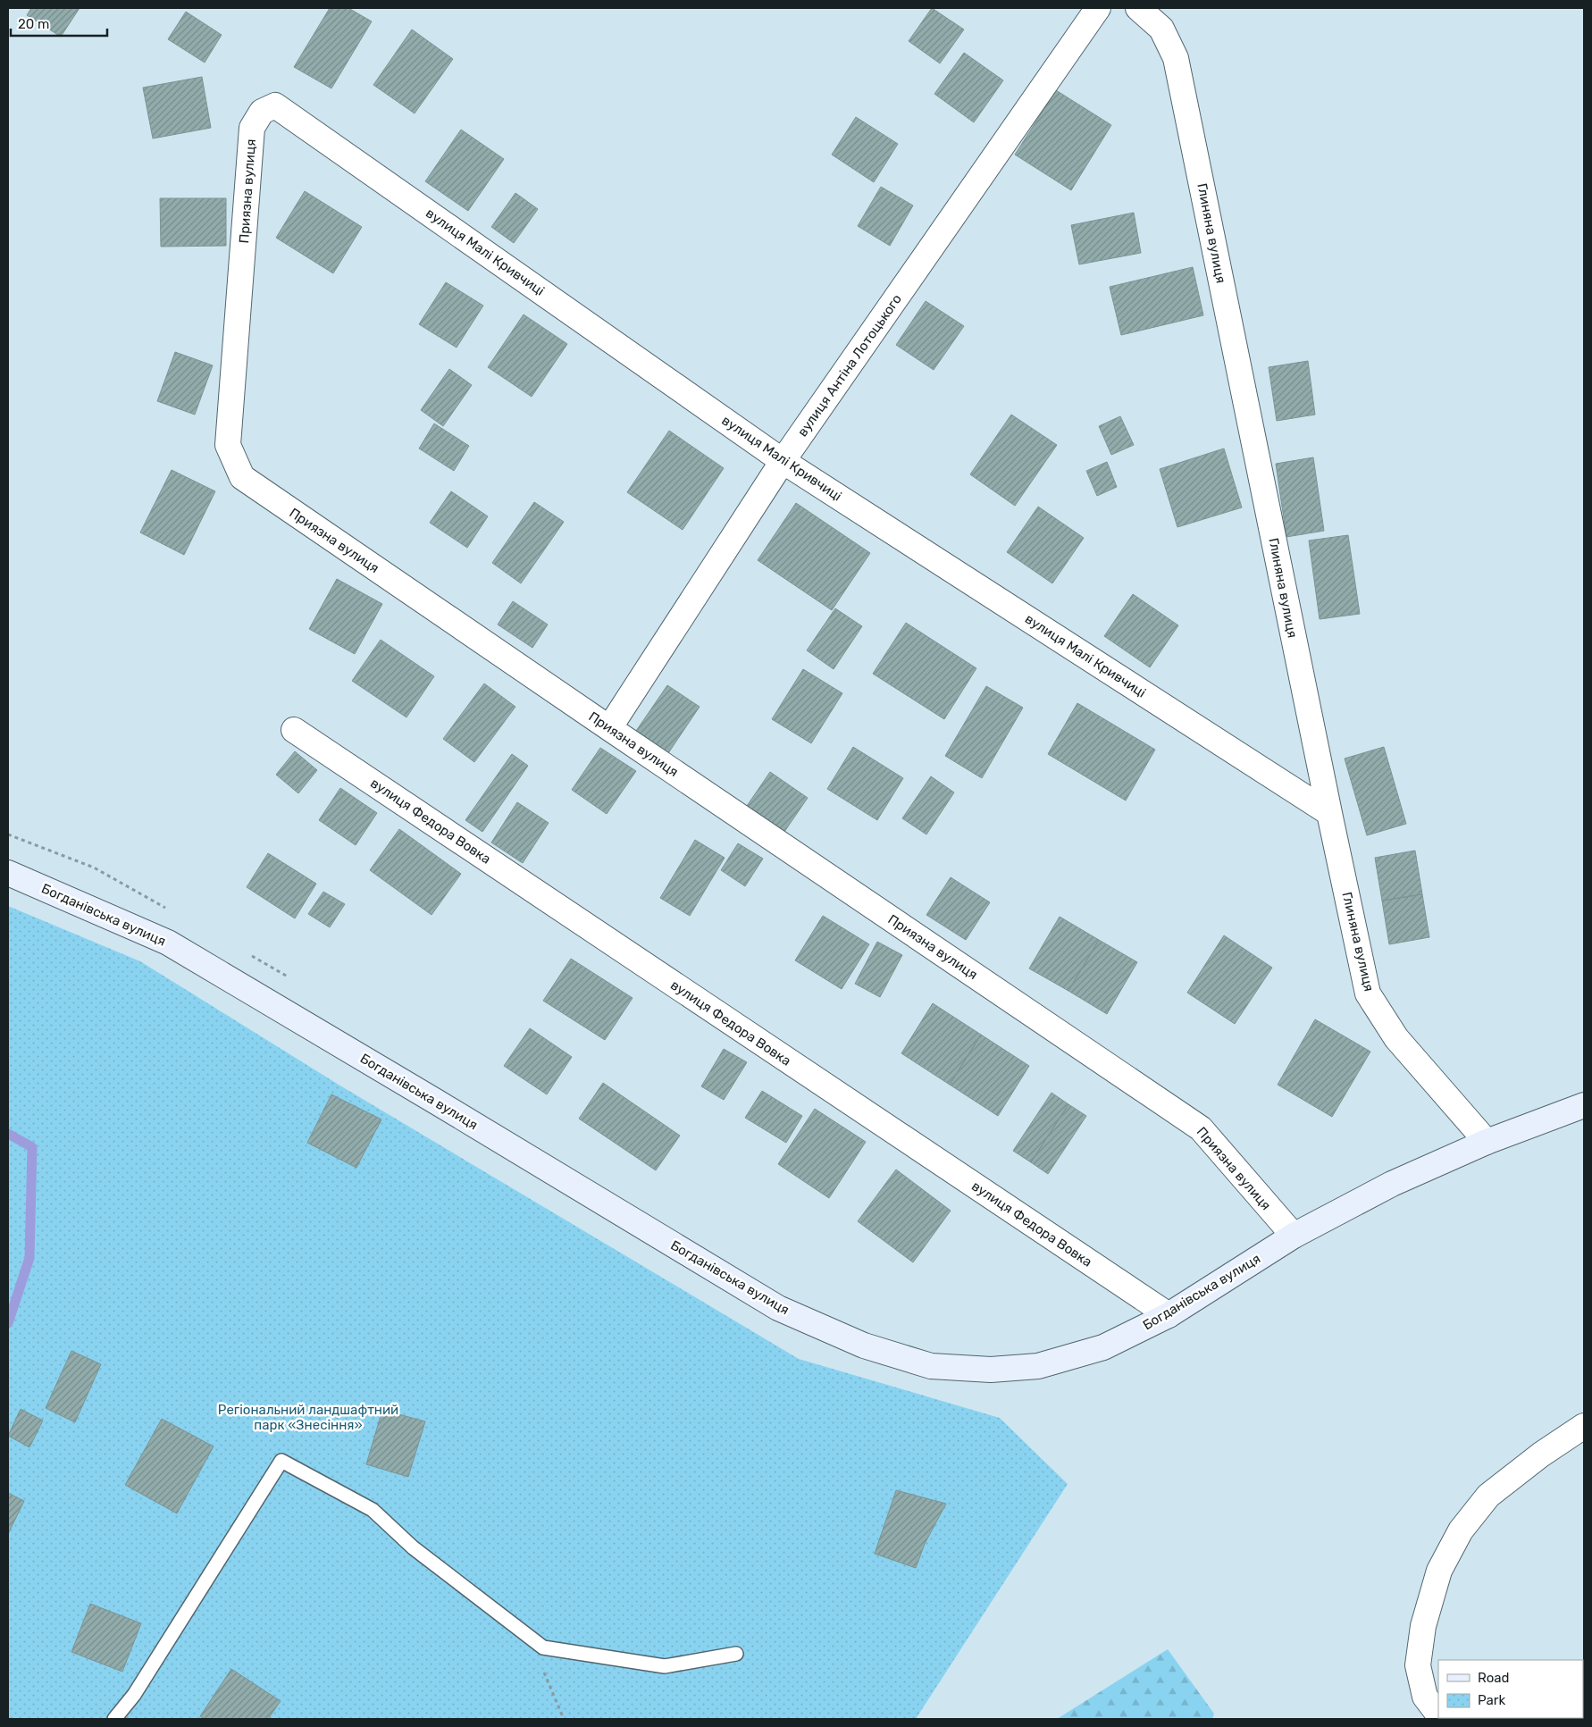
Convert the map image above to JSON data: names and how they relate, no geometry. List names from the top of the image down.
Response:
{
  "streets": {
    "main road": ["Богданівська вулиця"],
    "street": [
      "Приязна вулиця",
      "Глиняна вулиця",
      "вулиця Малі Кривчиці",
      "вулиця Антіна Лотоцького",
      "вулиця Федора Вовка"
    ]
  },
  "crossings": [
    ["Приязна вулиця", "вулиця Малі Кривчиці"],
    ["Приязна вулиця", "вулиця Антіна Лотоцького"],
    ["Приязна вулиця", "Богданівська вулиця"],
    ["Глиняна вулиця", "вулиця Малі Кривчиці"],
    ["Глиняна вулиця", "Богданівська вулиця"],
    ["вулиця Малі Кривчиці", "вулиця Антіна Лотоцького"],
    ["вулиця Федора Вовка", "Богданівська вулиця"]
  ],
  "parks": ["Регіональний ландшафтний парк «Знесіння»"],
  "legend": ["Road", "Park"],
  "scale_bar": "20 m"
}
